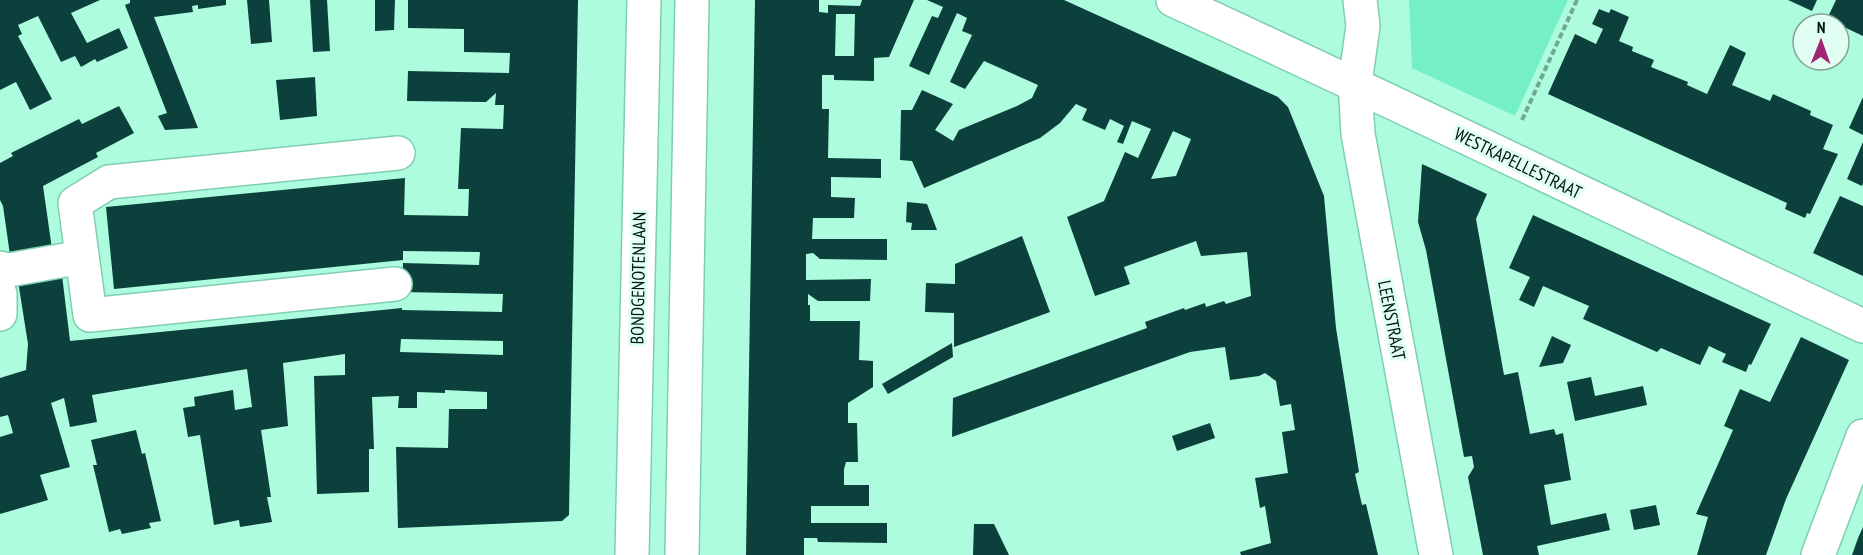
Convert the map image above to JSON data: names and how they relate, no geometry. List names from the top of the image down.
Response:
{
  "streets": {
    "street": ["WESTKAPELLESTRAAT", "BONDGENOTENLAAN", "LEENSTRAAT"]
  },
  "crossings": [
    ["WESTKAPELLESTRAAT", "LEENSTRAAT"]
  ],
  "north": "top"
}
